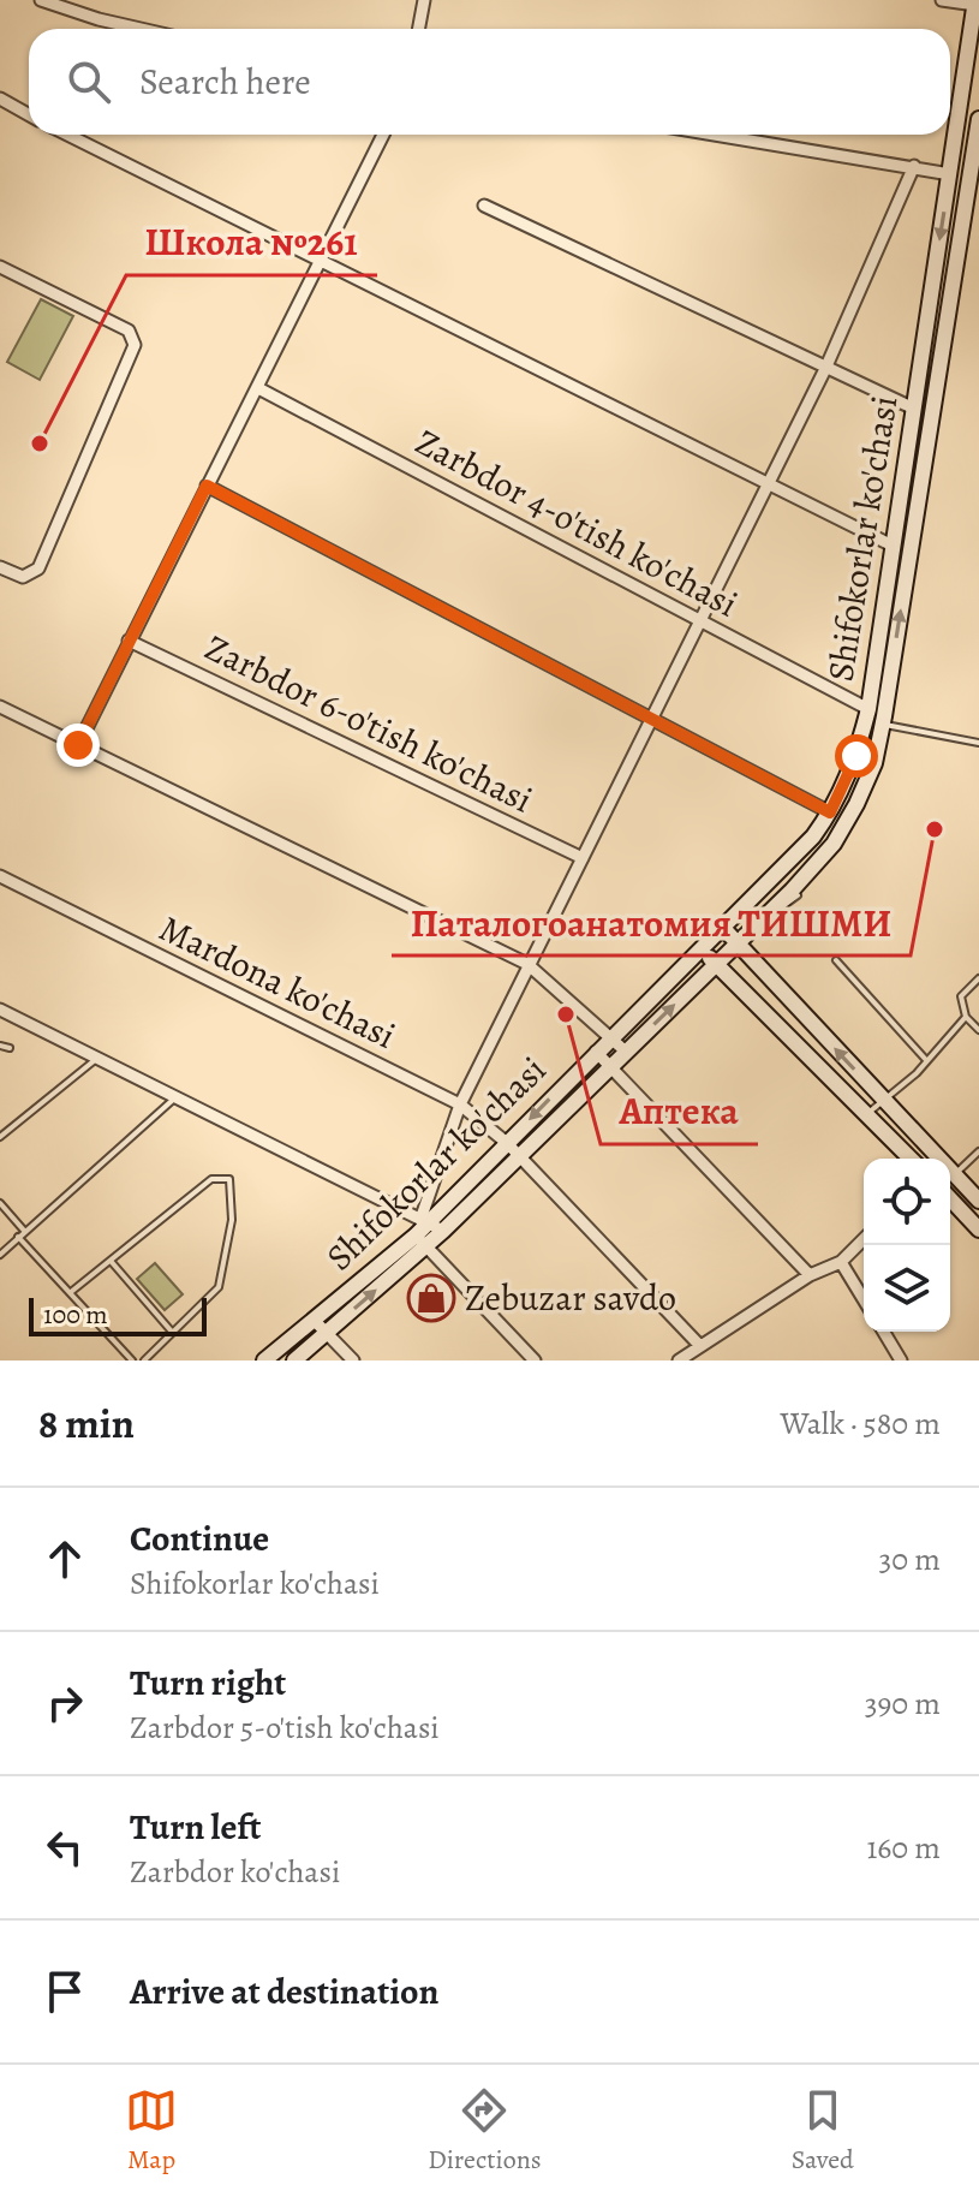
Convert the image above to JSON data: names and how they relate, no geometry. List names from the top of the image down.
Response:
{
  "streets": {
    "main road": ["Shifokorlar ko'chasi"],
    "street": ["Zarbdor 4-o'tish ko'chasi", "Zarbdor 6-o'tish ko'chasi", "Mardona ko'chasi"]
  },
  "crossings": [
    ["Zarbdor 4-o'tish ko'chasi", "Shifokorlar ko'chasi"],
    ["Shifokorlar ko'chasi", "Mardona ko'chasi"]
  ],
  "places": {
    "other": ["Школа №261", "Паталогоанатомия ТИШМИ", "Аптека"],
    "shop": ["Zebuzar savdo"]
  },
  "scale_bar": "100 m",
  "page": {
    "search": "Search here",
    "scale": "100 m",
    "heading": ["8 min", "Walk · 580 m"],
    "list": [
      ["Continue", "Shifokorlar ko'chasi", "30 m"],
      ["Turn right", "Zarbdor 5-o'tish ko'chasi", "390 m"],
      ["Turn left", "Zarbdor ko'chasi", "160 m"],
      "Arrive at destination"
    ],
    "nav": ["Map", "Directions", "Saved"]
  }
}
